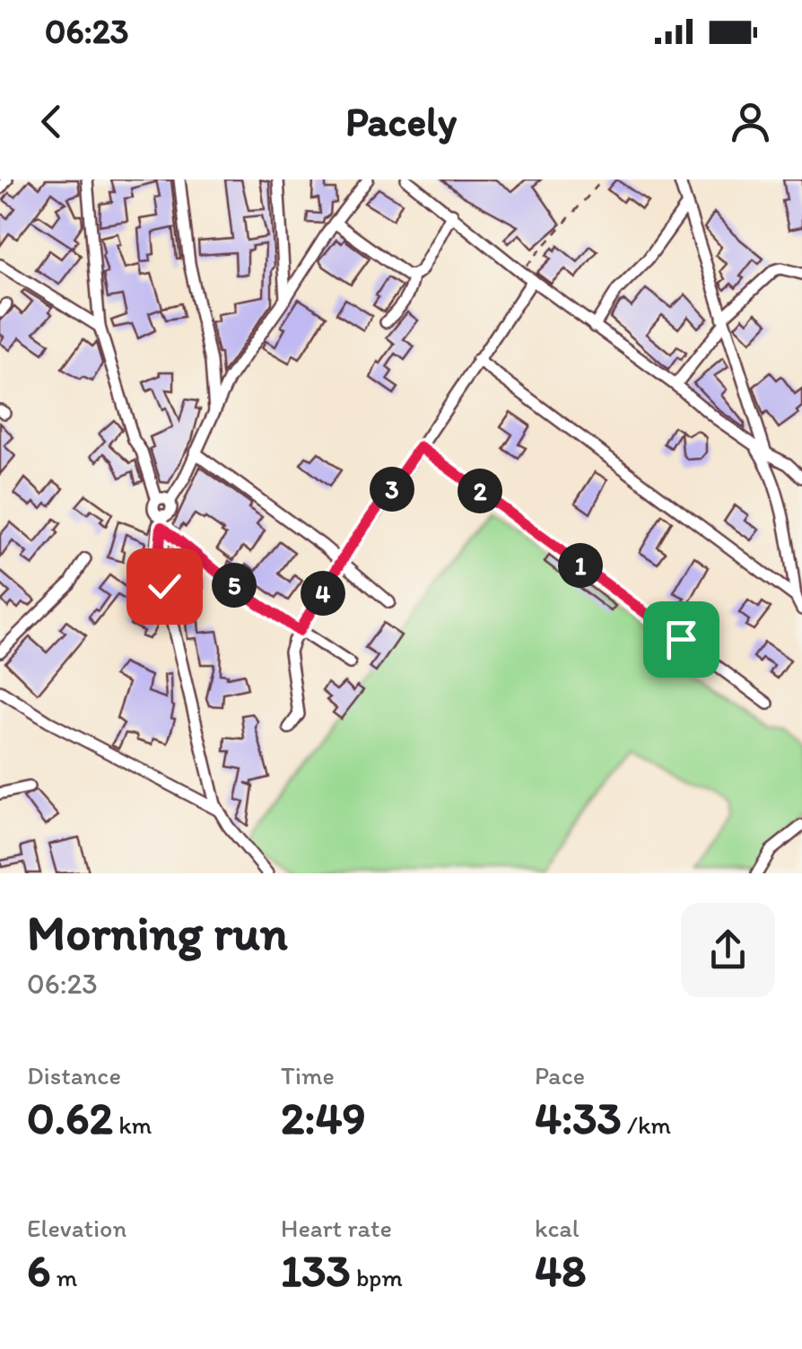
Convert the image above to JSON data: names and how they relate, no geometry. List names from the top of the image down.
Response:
{
  "page": {
    "status": "06:23",
    "header": "Pacely",
    "pins": [
      "3",
      "2",
      "1",
      "5",
      "4"
    ],
    "heading": ["Morning run", "06:23"],
    "stats": [
      ["Distance", "0.62 km"],
      ["Time", "2:49"],
      ["Pace", "4:33 /km"],
      ["Elevation", "6 m"],
      ["Heart rate", "133 bpm"],
      ["kcal", "48"]
    ]
  }
}
